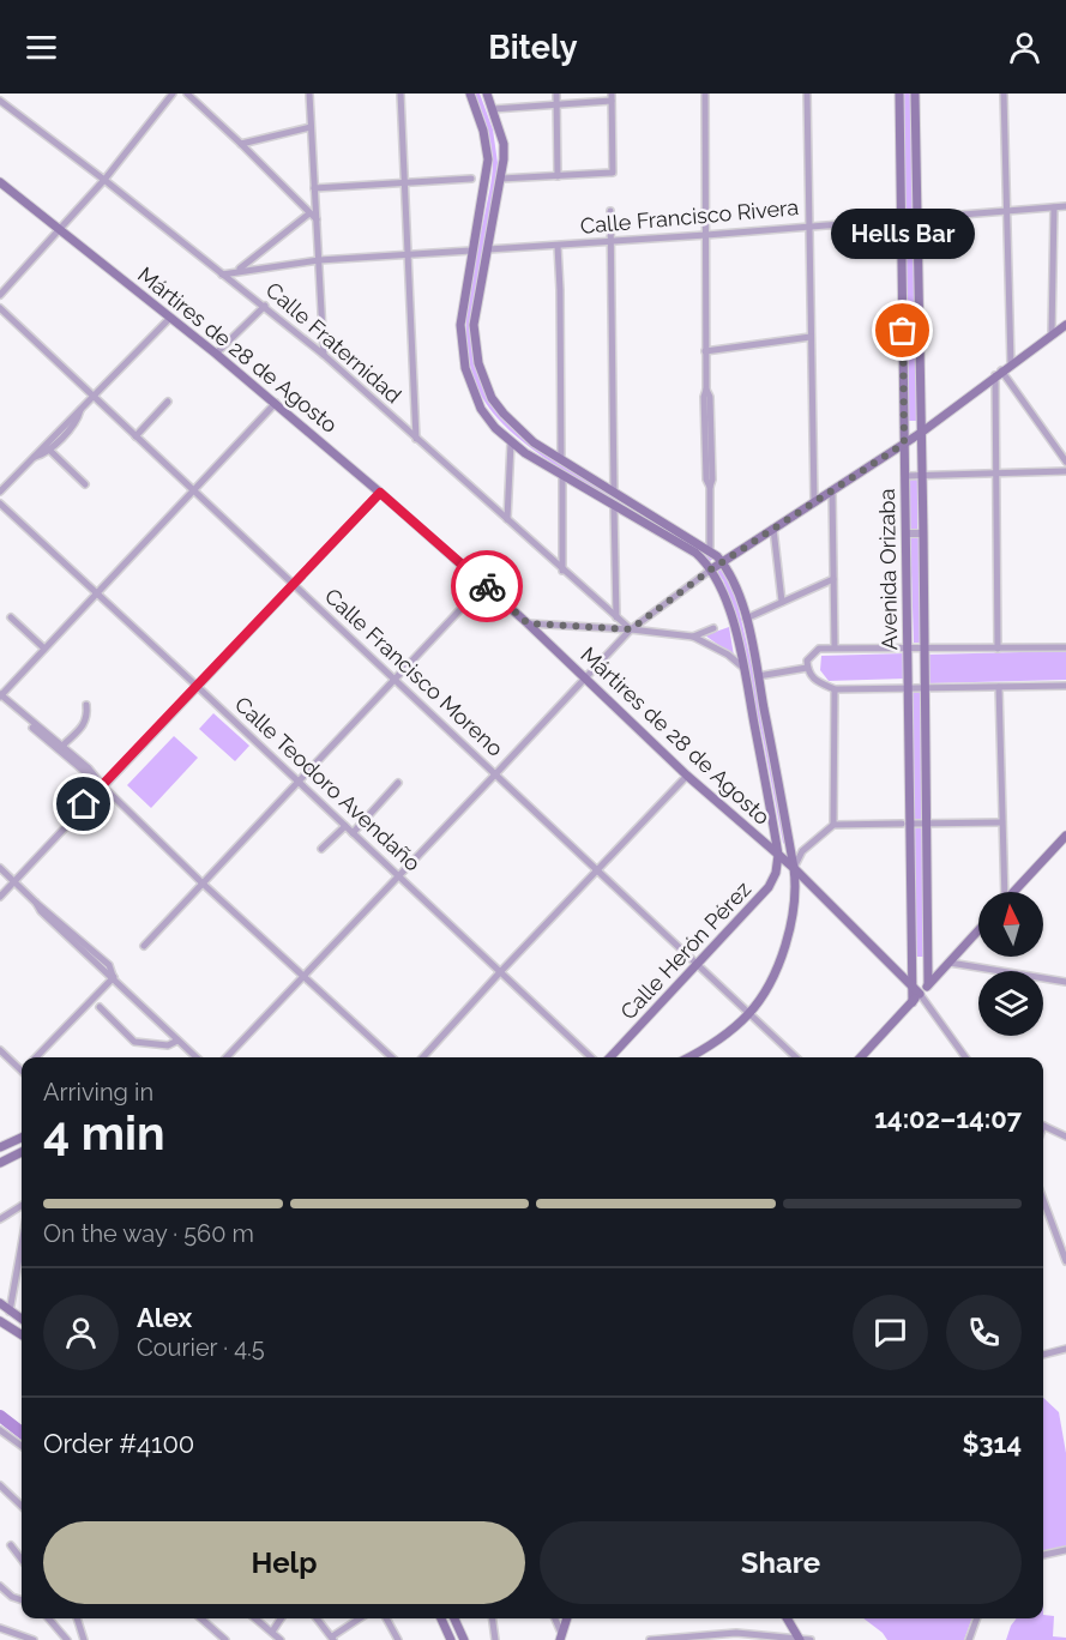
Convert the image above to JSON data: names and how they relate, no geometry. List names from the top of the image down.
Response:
{
  "streets": {
    "main road": ["Mártires de 28 de Agosto", "Avenida Orizaba", "Calle Herón Pérez"],
    "street": [
      "Calle Francisco Rivera",
      "Calle Fraternidad",
      "Calle Francisco Moreno",
      "Calle Teodoro Avendaño"
    ]
  },
  "crossings": [
    ["Calle Francisco Rivera", "Avenida Orizaba"],
    ["Mártires de 28 de Agosto", "Avenida Orizaba"],
    ["Mártires de 28 de Agosto", "Calle Herón Pérez"],
    ["Calle Francisco Moreno", "Calle Herón Pérez"]
  ],
  "places": ["Hells Bar"],
  "north": "top",
  "page": {
    "header": "Bitely",
    "bubble": "Hells Bar",
    "heading": ["4 min", "Arriving in", "14:02–14:07"],
    "panel": [
      "Alex",
      "Courier · 4.5",
      "Order #4100",
      "$314"
    ],
    "bar": "On the way · 560 m",
    "buttons": ["Help", "Share"]
  }
}
